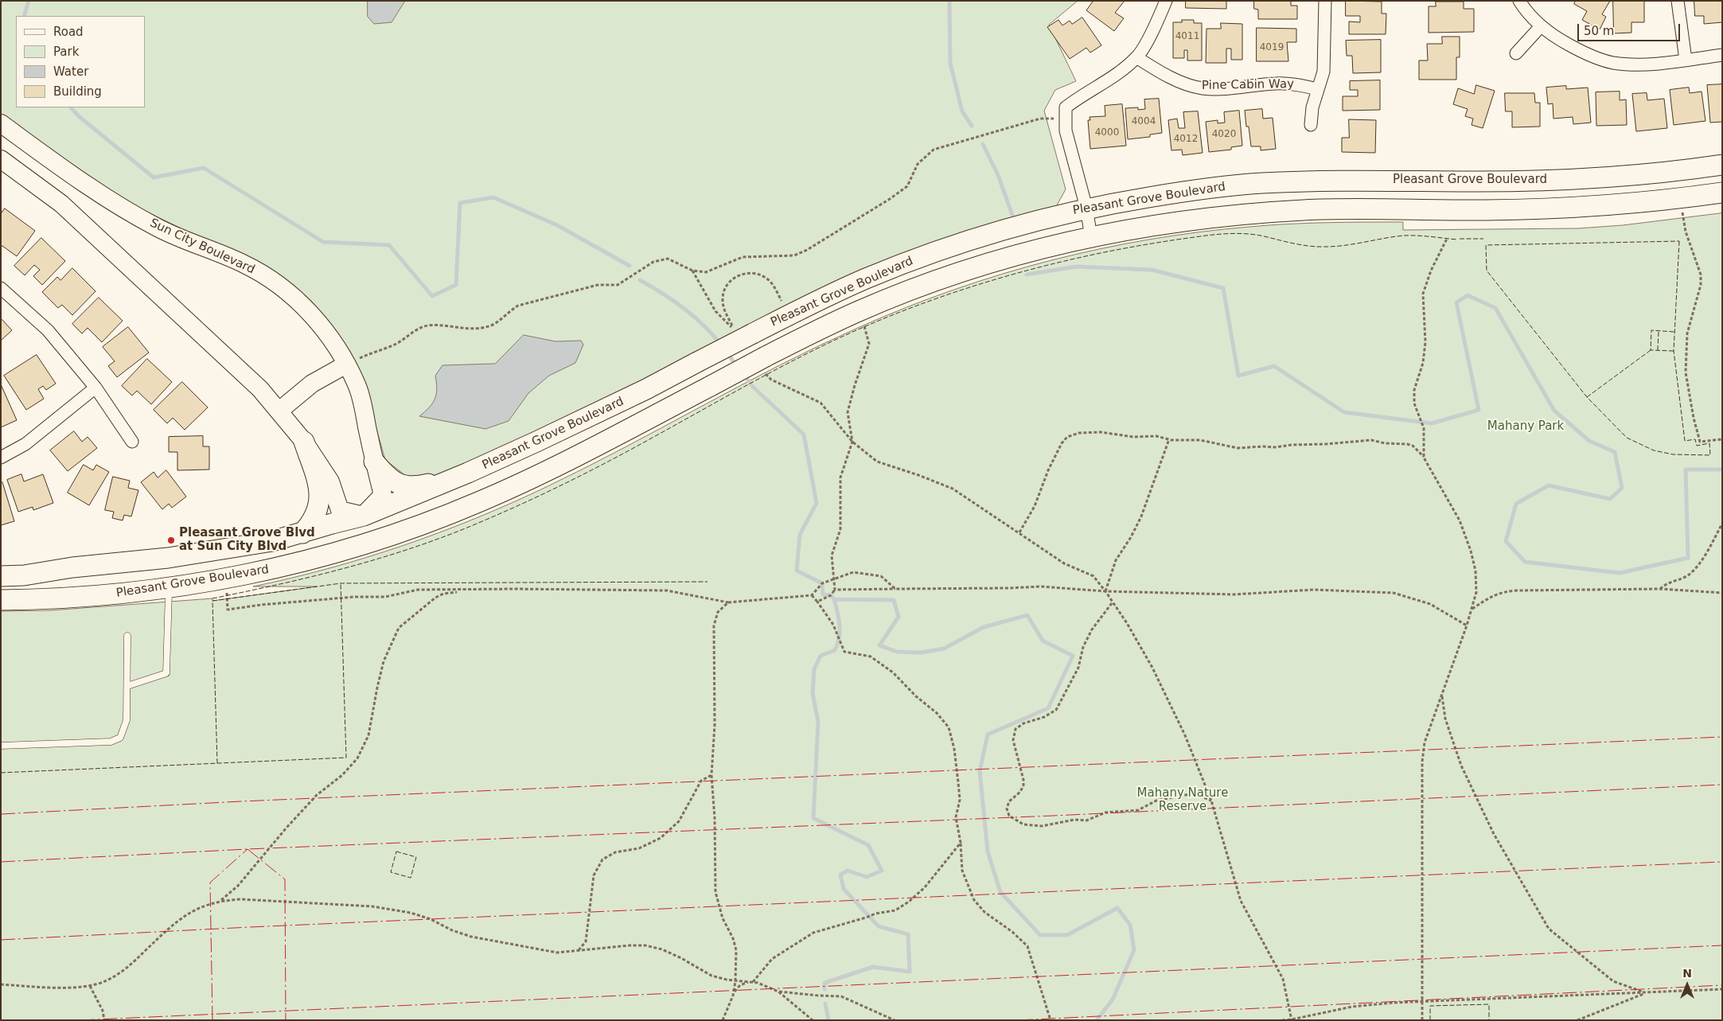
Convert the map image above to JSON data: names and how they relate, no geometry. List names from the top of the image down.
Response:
{
  "streets": {
    "main road": ["Pleasant Grove Boulevard"],
    "street": ["Pine Cabin Way", "Sun City Boulevard"]
  },
  "crossings": [
    ["Pleasant Grove Boulevard", "Sun City Boulevard"]
  ],
  "parks": ["Mahany Park", "Mahany Nature Reserve"],
  "places": ["Pleasant Grove Blvd at Sun City Blvd"],
  "house_numbers": [
    "4011",
    "4019",
    "4004",
    "4000",
    "4020",
    "4012"
  ],
  "legend": [
    "Road",
    "Park",
    "Water",
    "Building"
  ],
  "scale_bar": "50 m",
  "north": "top"
}
